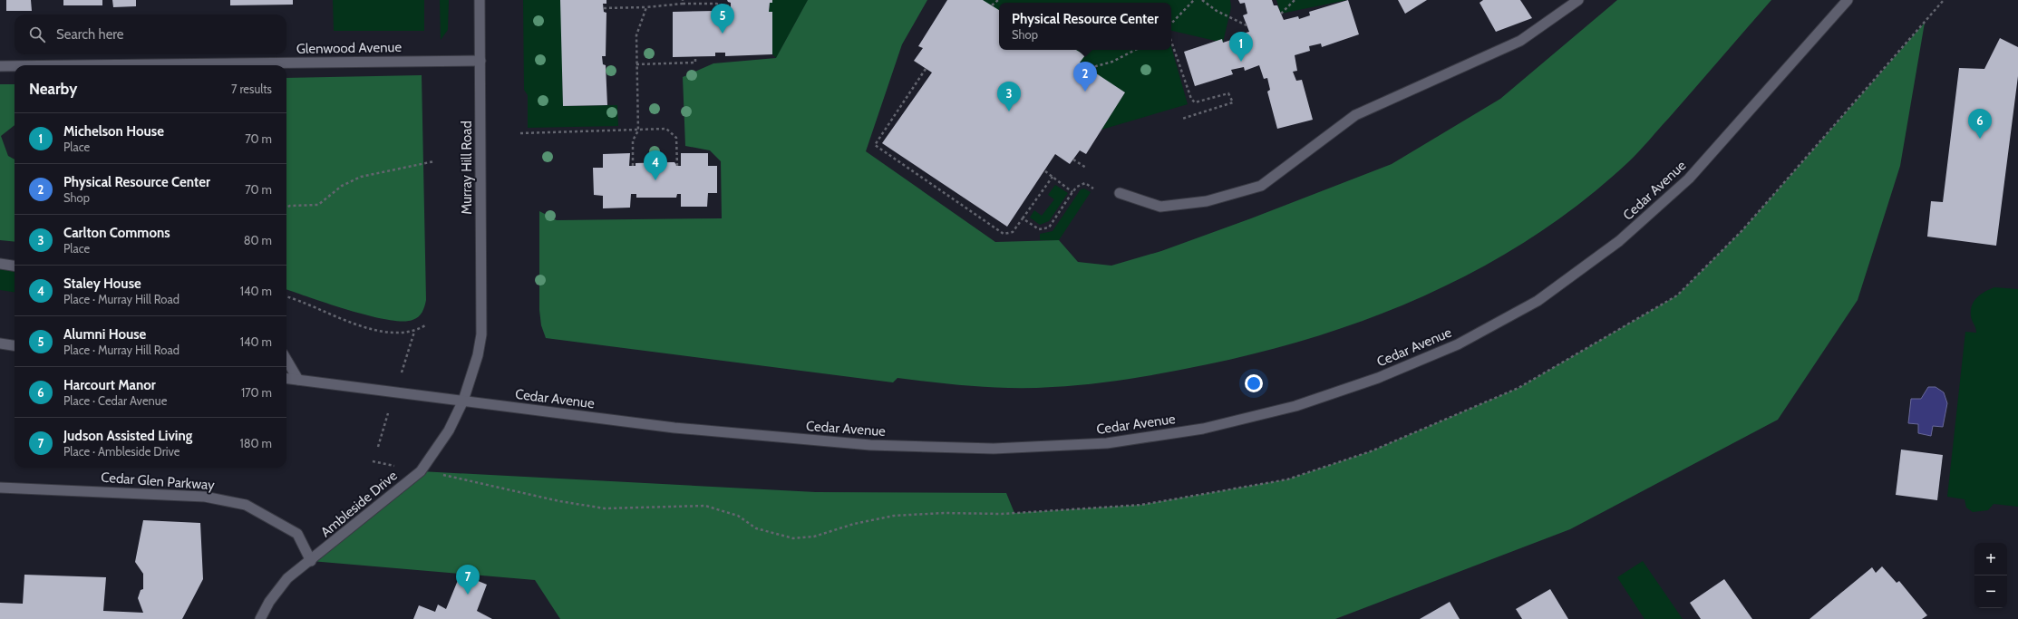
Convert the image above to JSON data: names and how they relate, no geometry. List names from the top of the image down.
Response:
{
  "streets": {
    "main road": [
      "Glenwood Avenue",
      "Murray Hill Road",
      "Cedar Avenue",
      "Cedar Glen Parkway",
      "Ambleside Drive"
    ]
  },
  "crossings": [
    ["Glenwood Avenue", "Murray Hill Road"],
    ["Murray Hill Road", "Cedar Avenue"],
    ["Murray Hill Road", "Ambleside Drive"],
    ["Cedar Avenue", "Ambleside Drive"],
    ["Cedar Glen Parkway", "Ambleside Drive"]
  ],
  "page": {
    "popup": ["Physical Resource Center", "Shop"],
    "pins": [
      "5",
      "1",
      "2",
      "3",
      "6",
      "4",
      "7"
    ],
    "search": "Search here",
    "heading": ["Nearby", "7 results"],
    "list": [
      {
        "mark": "1",
        "name": "Michelson House",
        "note": "Place",
        "value": "70 m"
      },
      {
        "mark": "2",
        "name": "Physical Resource Center",
        "note": "Shop",
        "value": "70 m"
      },
      {
        "mark": "3",
        "name": "Carlton Commons",
        "note": "Place",
        "value": "80 m"
      },
      {
        "mark": "4",
        "name": "Staley House",
        "note": "Place · Murray Hill Road",
        "value": "140 m"
      },
      {
        "mark": "5",
        "name": "Alumni House",
        "note": "Place · Murray Hill Road",
        "value": "140 m"
      },
      {
        "mark": "6",
        "name": "Harcourt Manor",
        "note": "Place · Cedar Avenue",
        "value": "170 m"
      },
      {
        "mark": "7",
        "name": "Judson Assisted Living",
        "note": "Place · Ambleside Drive",
        "value": "180 m"
      }
    ],
    "map_buttons": ["+", "−"]
  }
}
